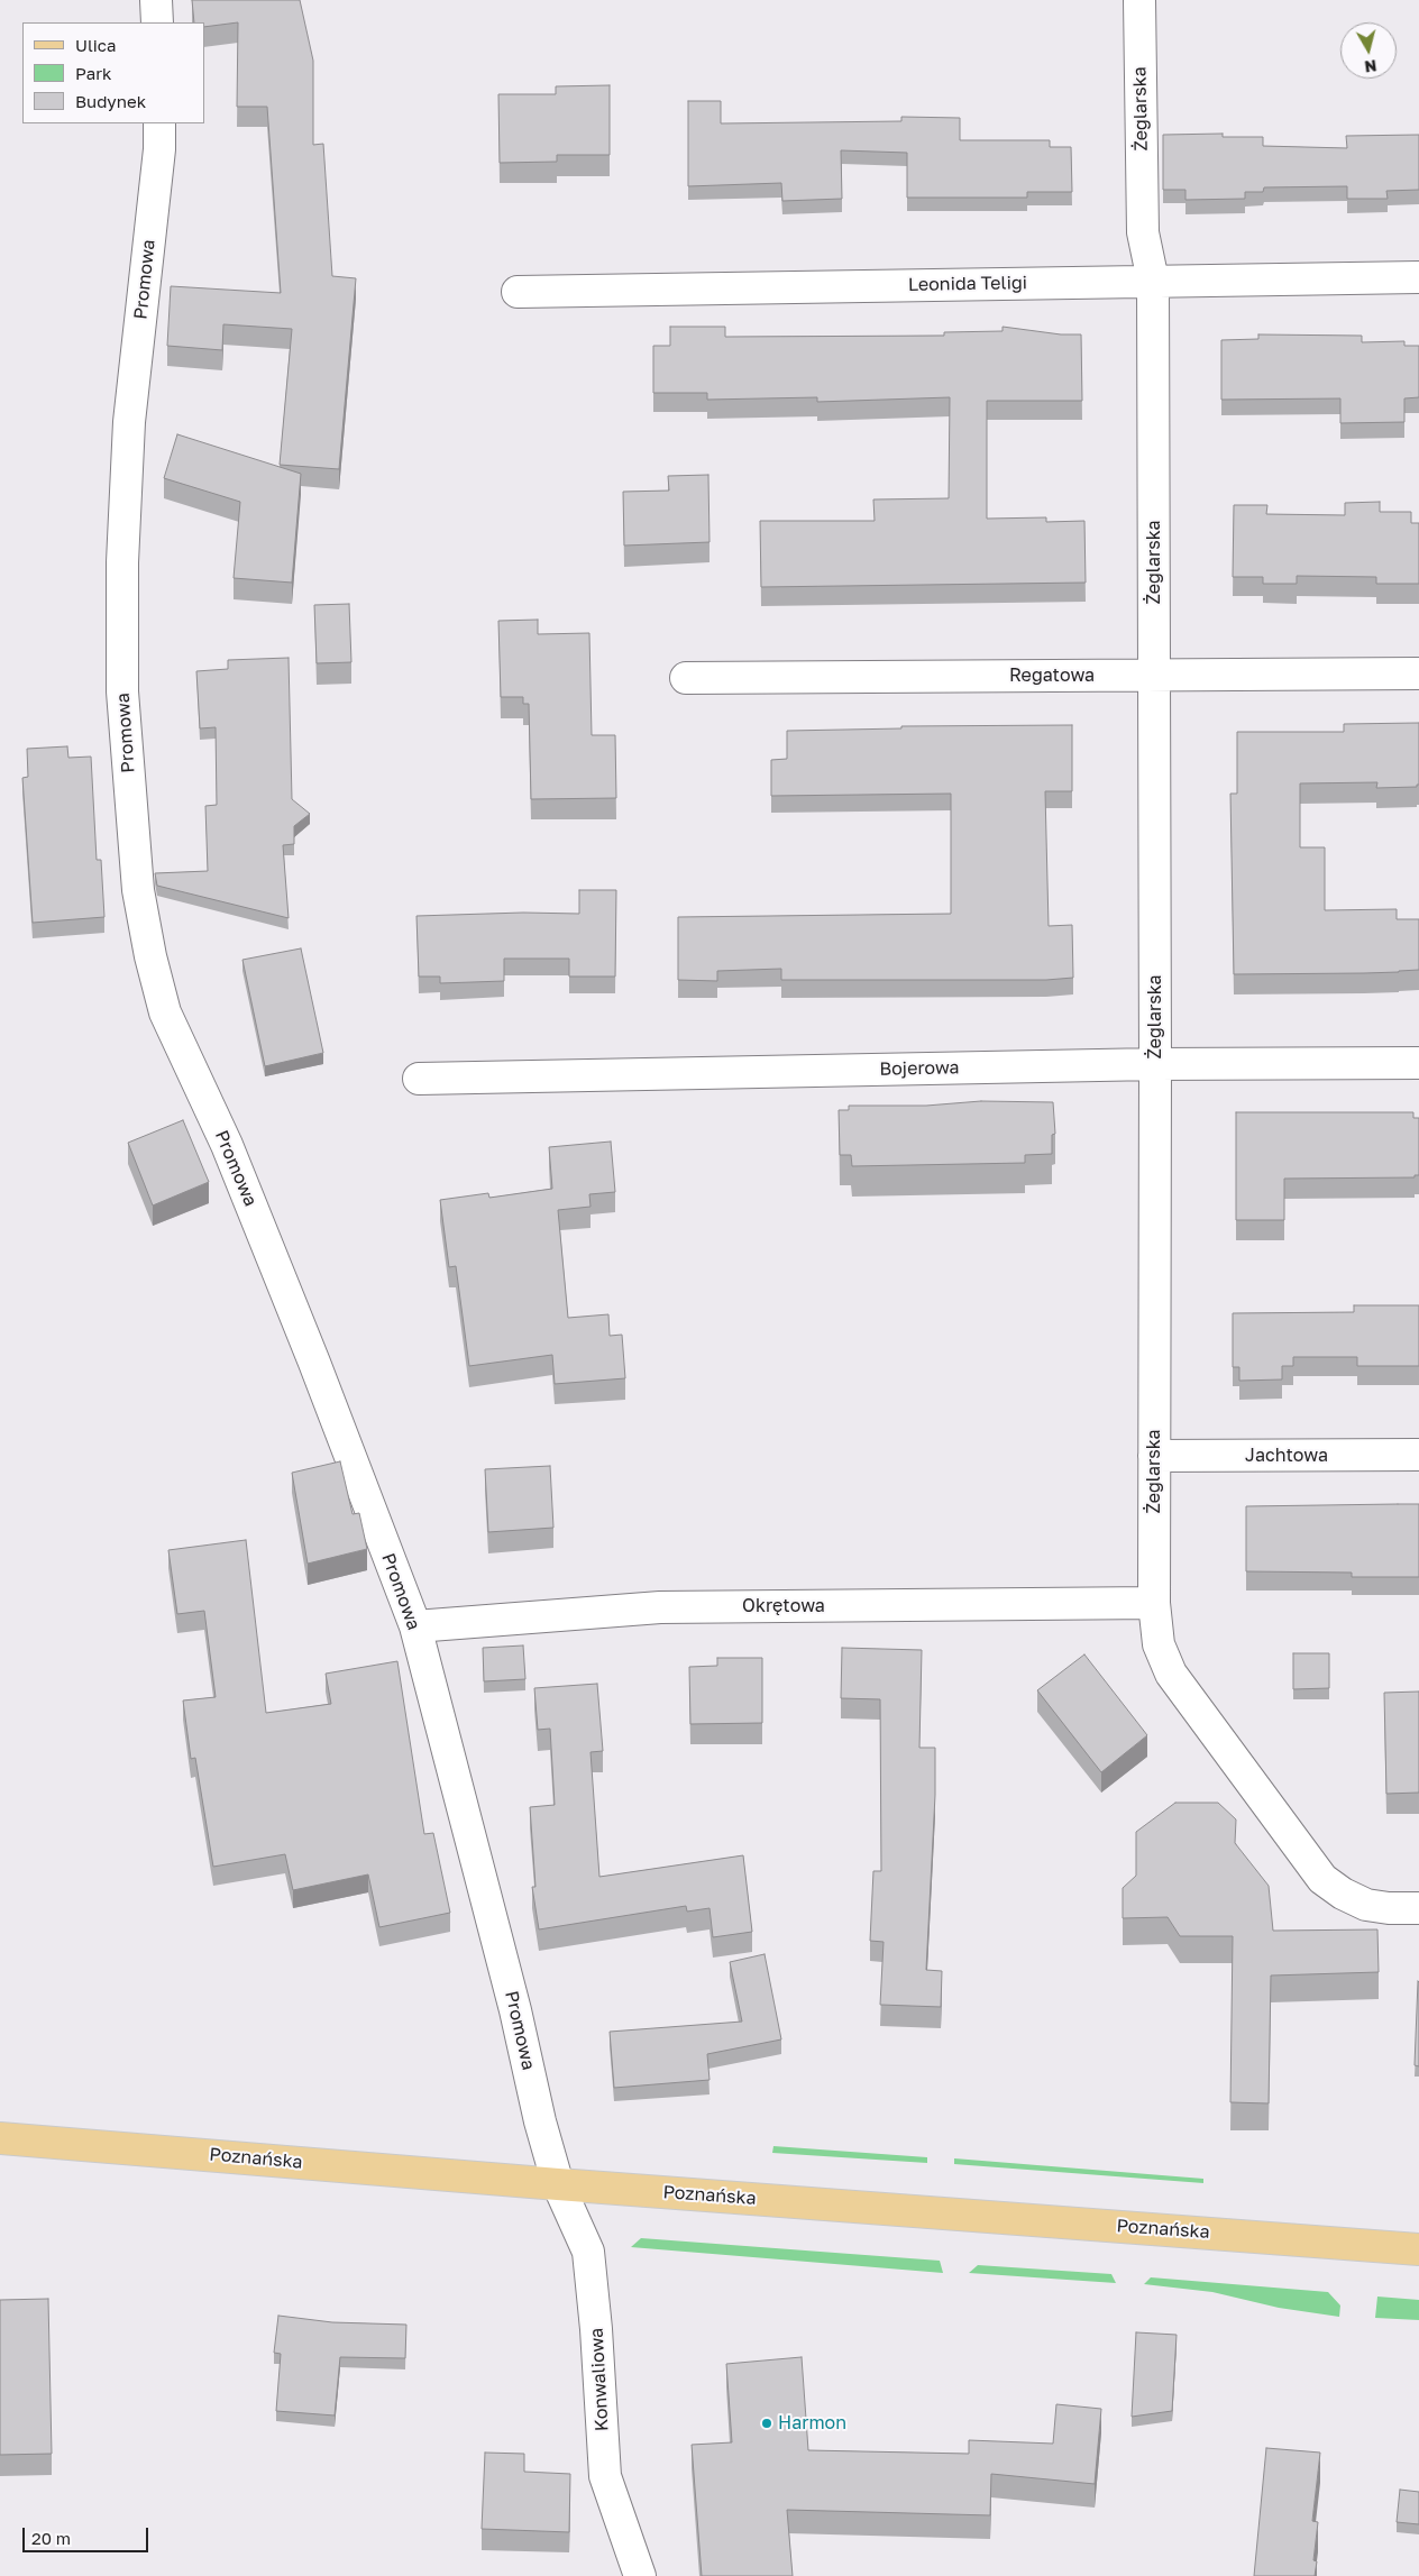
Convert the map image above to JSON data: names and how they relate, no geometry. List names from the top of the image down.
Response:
{
  "streets": {
    "main road": ["Poznańska"],
    "street": [
      "Żeglarska",
      "Promowa",
      "Leonida Teligi",
      "Regatowa",
      "Bojerowa",
      "Jachtowa",
      "Okrętowa",
      "Konwaliowa"
    ]
  },
  "crossings": [
    ["Żeglarska", "Leonida Teligi"],
    ["Żeglarska", "Regatowa"],
    ["Żeglarska", "Bojerowa"],
    ["Żeglarska", "Jachtowa"],
    ["Żeglarska", "Okrętowa"],
    ["Promowa", "Okrętowa"],
    ["Promowa", "Poznańska"],
    ["Promowa", "Konwaliowa"],
    ["Poznańska", "Konwaliowa"]
  ],
  "places": ["Harmon"],
  "legend": ["Ulica", "Park", "Budynek"],
  "scale_bar": "20 m",
  "north": "bottom"
}
